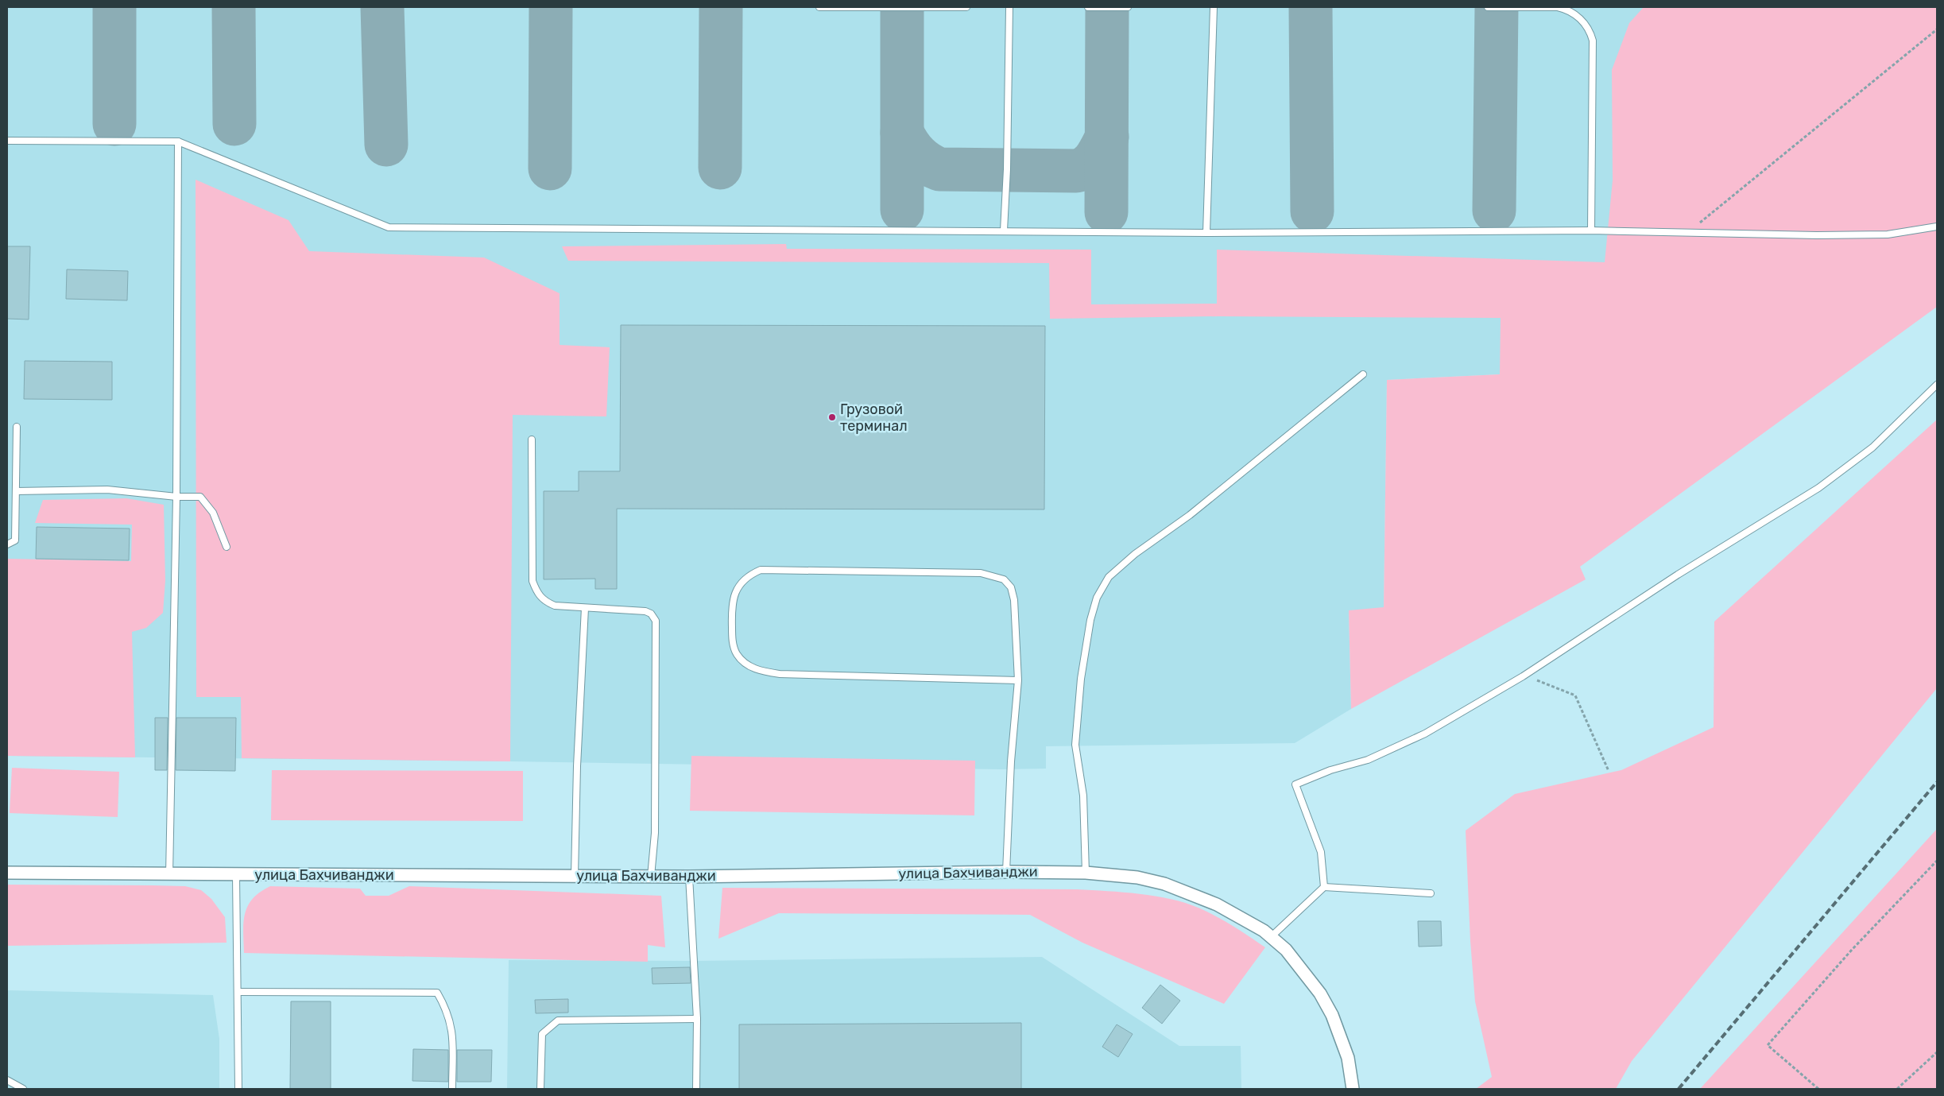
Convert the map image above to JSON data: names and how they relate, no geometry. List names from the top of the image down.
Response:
{
  "streets": {
    "street": ["улица Бахчиванджи"]
  },
  "places": ["Грузовой терминал"]
}
